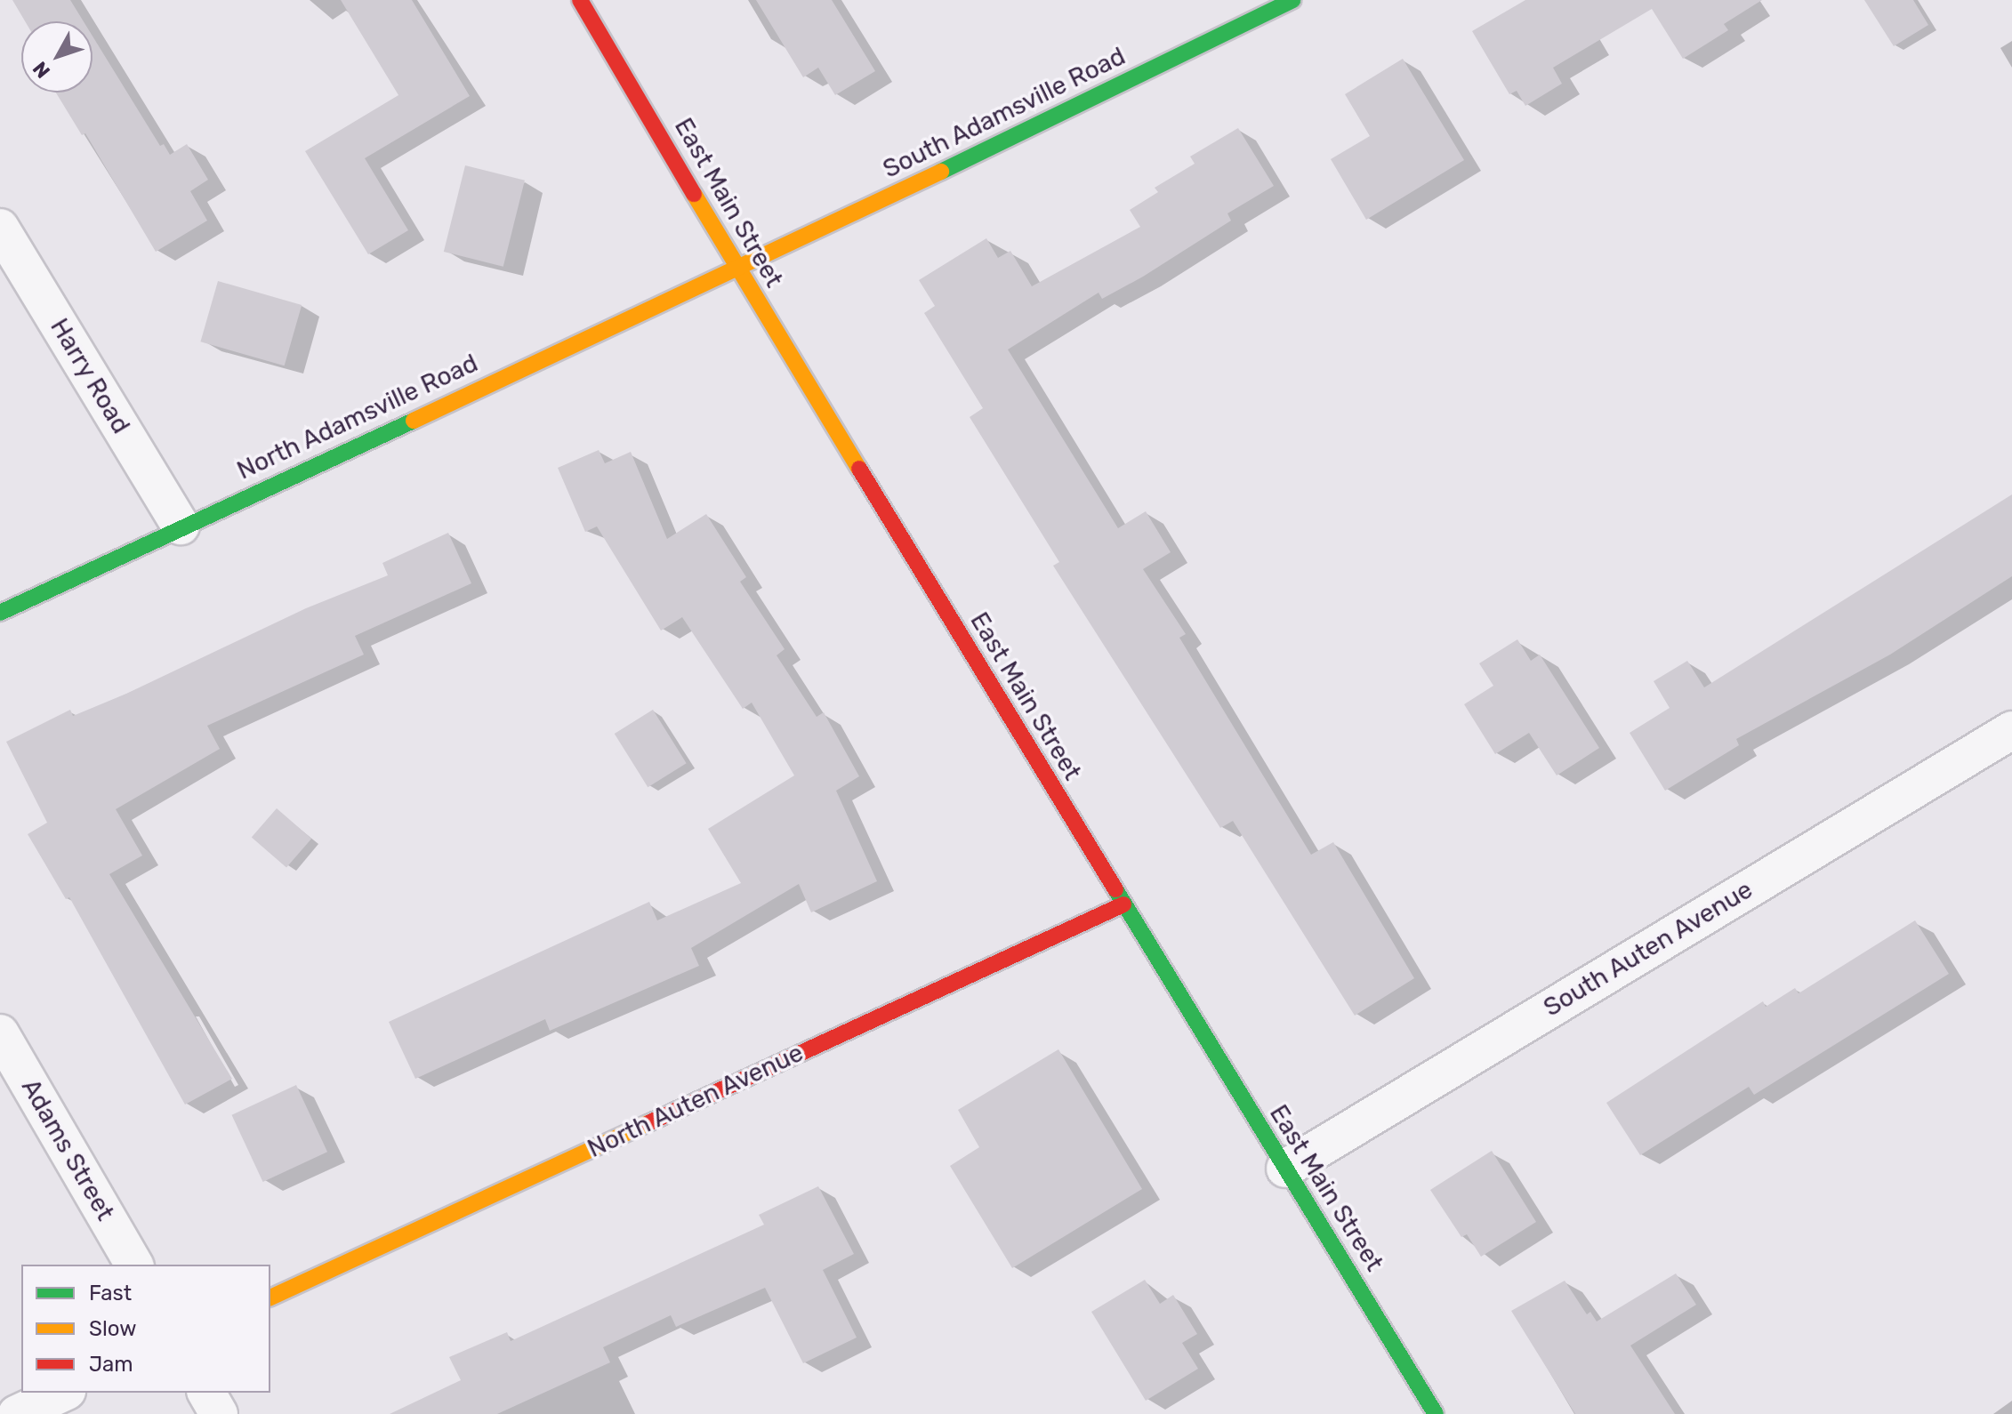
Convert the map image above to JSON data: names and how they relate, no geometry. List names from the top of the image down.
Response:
{
  "streets": {
    "street": [
      "South Adamsville Road",
      "East Main Street",
      "Harry Road",
      "North Adamsville Road",
      "South Auten Avenue",
      "North Auten Avenue",
      "Adams Street"
    ]
  },
  "crossings": [
    ["South Adamsville Road", "East Main Street"],
    ["South Adamsville Road", "North Adamsville Road"],
    ["East Main Street", "North Adamsville Road"],
    ["East Main Street", "South Auten Avenue"],
    ["East Main Street", "North Auten Avenue"],
    ["Harry Road", "North Adamsville Road"]
  ],
  "legend": ["Fast", "Slow", "Jam"],
  "north": "bottom left"
}
